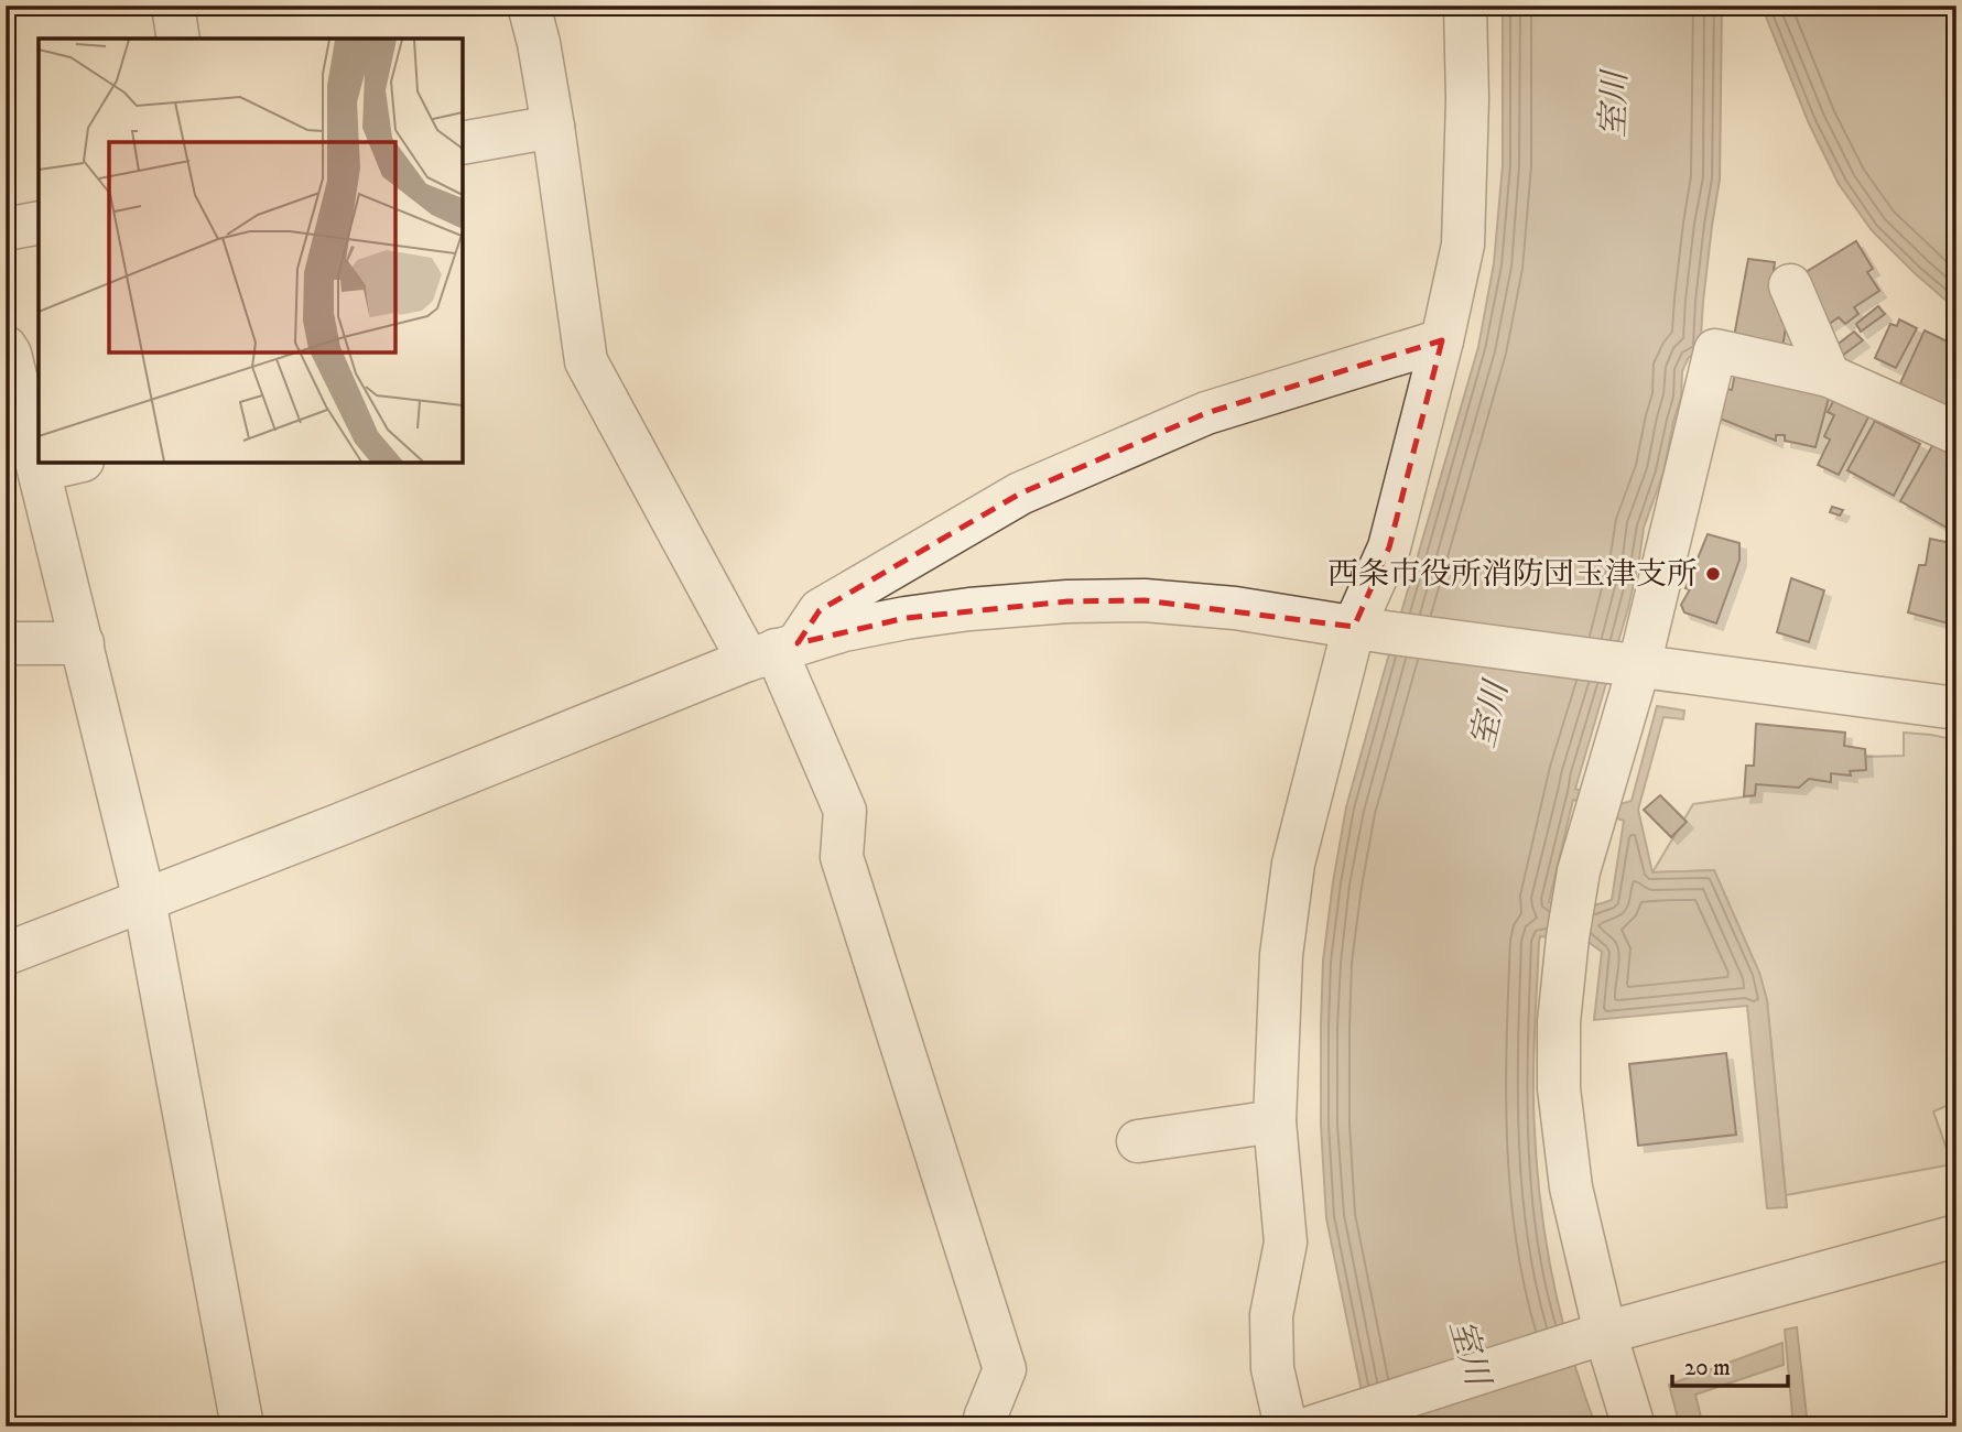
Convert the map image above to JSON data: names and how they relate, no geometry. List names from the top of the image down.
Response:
{
  "water": ["室川"],
  "places": ["西条市役所消防団玉津支所"],
  "scale_bar": "20 m"
}
